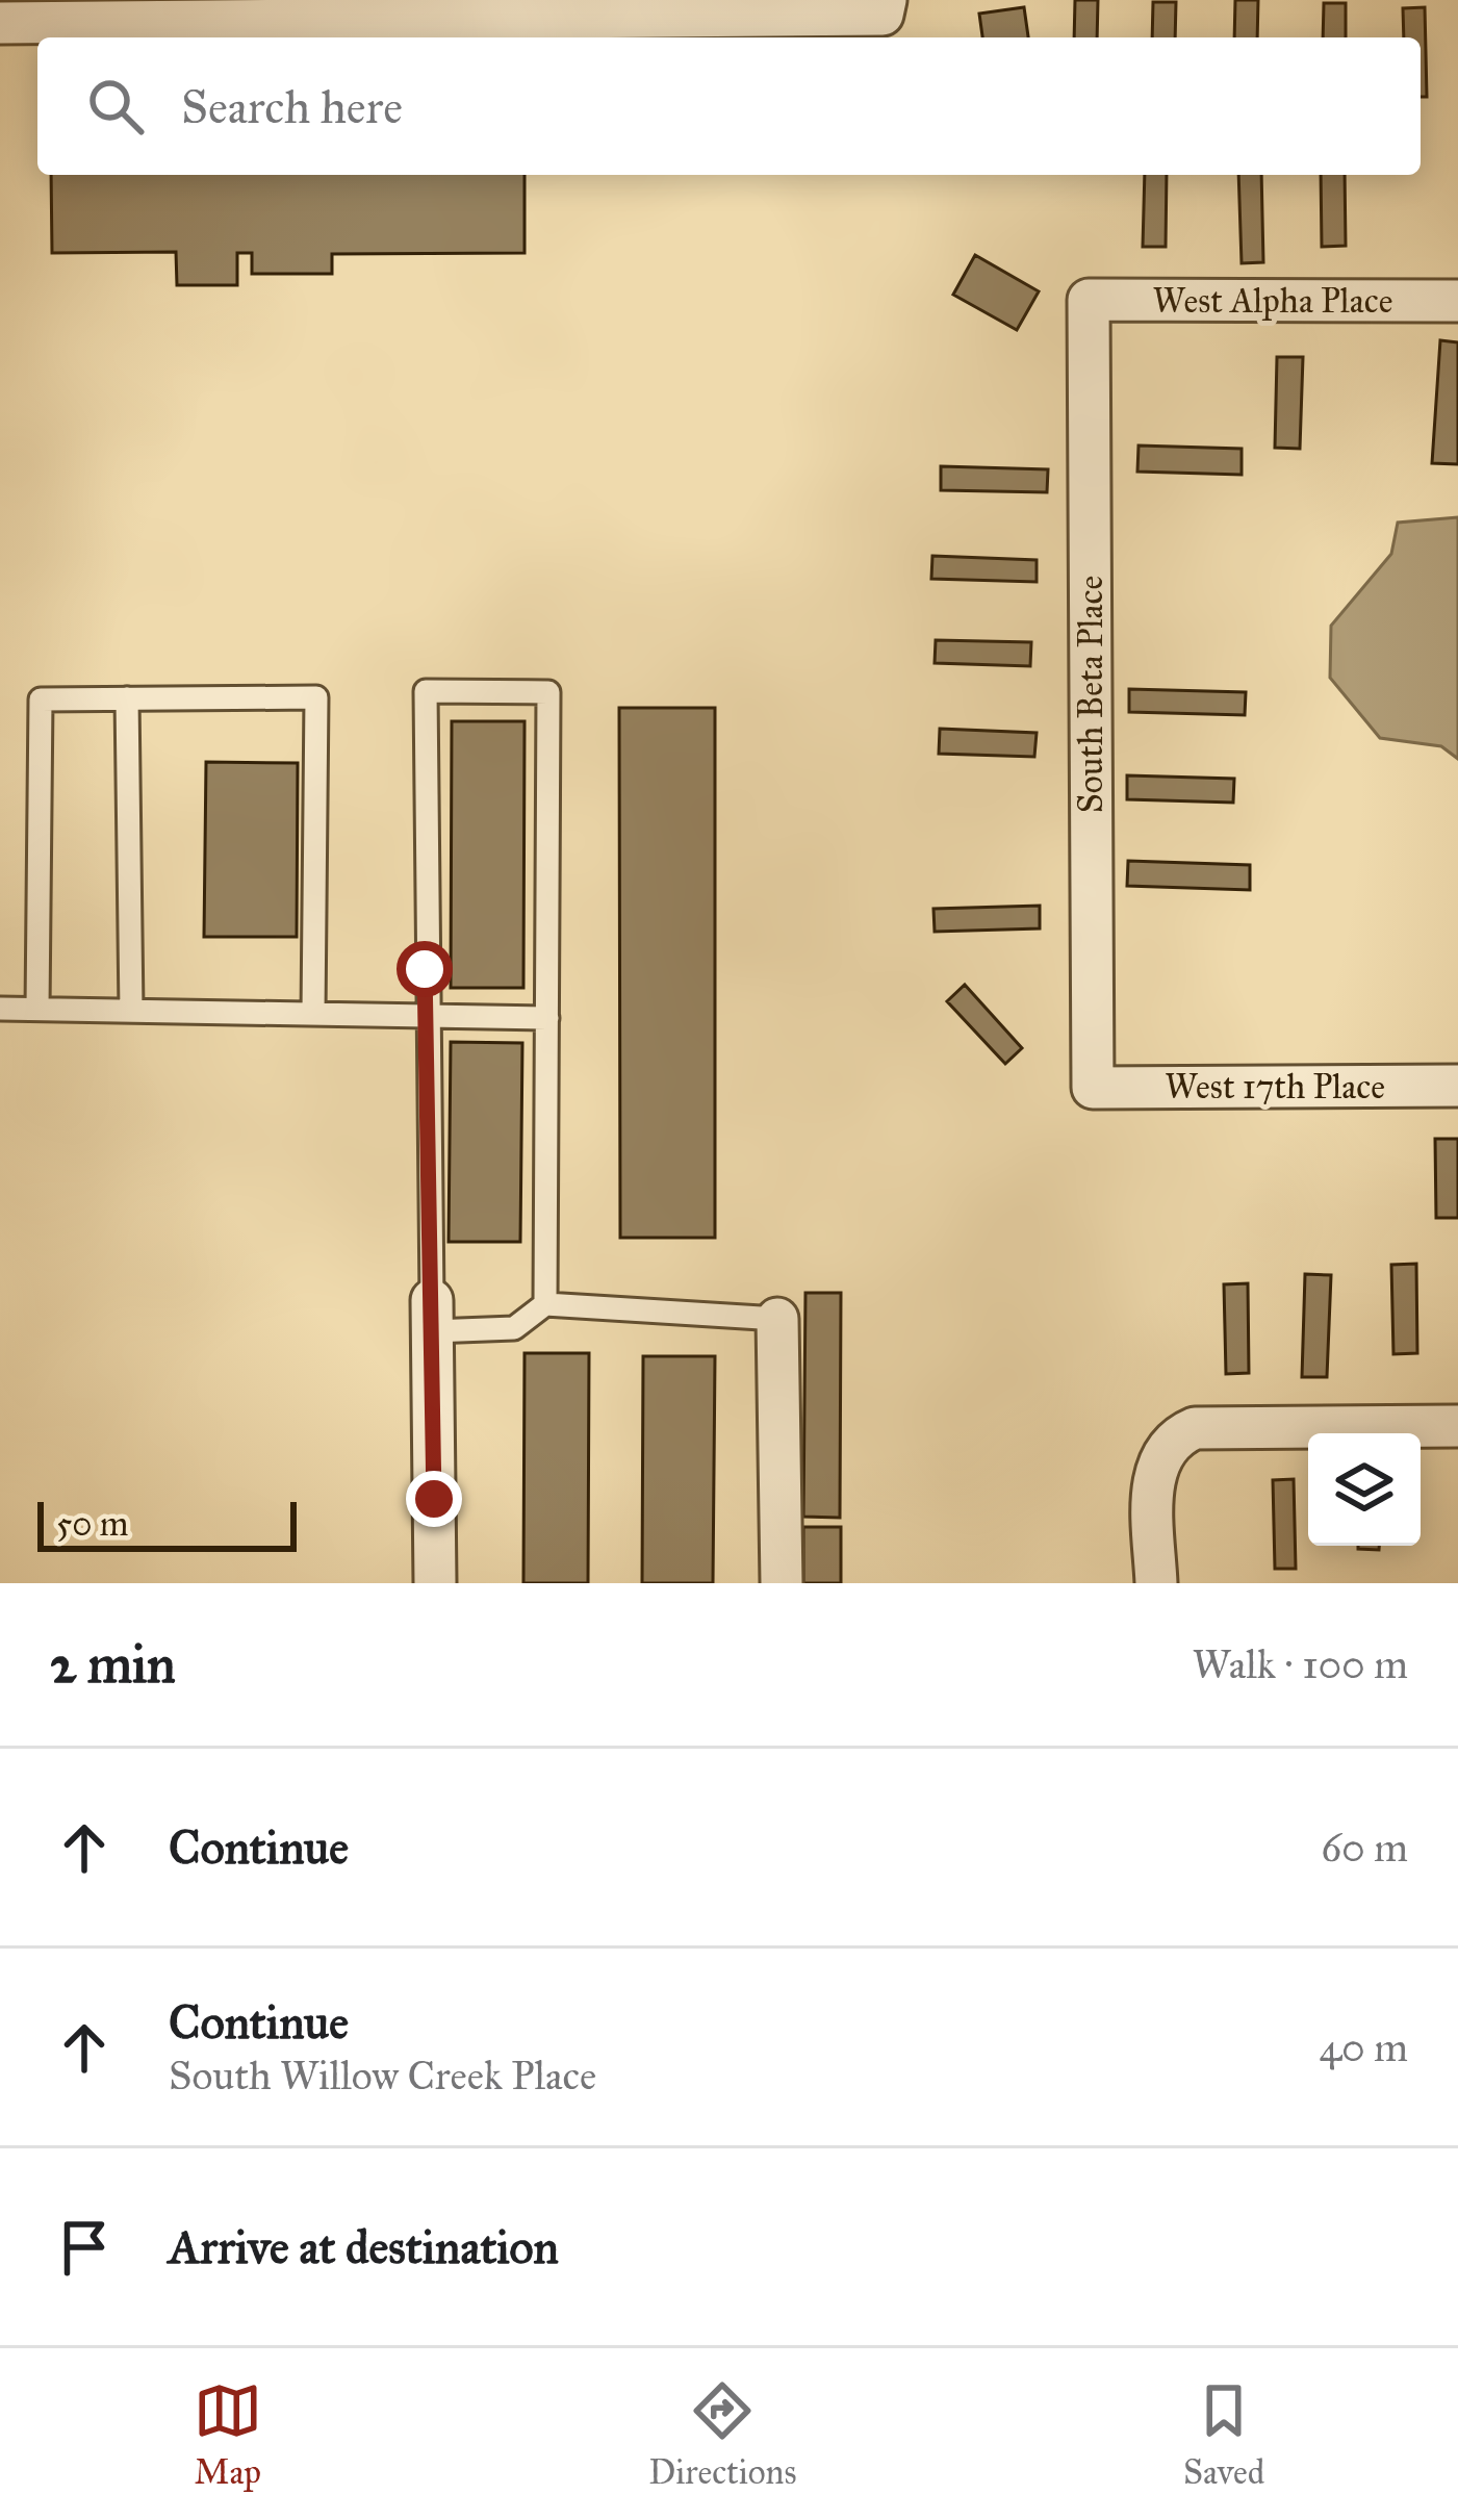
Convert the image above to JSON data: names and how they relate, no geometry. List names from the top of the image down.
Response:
{
  "streets": {
    "street": ["West Alpha Place", "South Beta Place", "West 17th Place"]
  },
  "crossings": [
    ["West Alpha Place", "South Beta Place"],
    ["South Beta Place", "West 17th Place"]
  ],
  "scale_bar": "50 m",
  "page": {
    "search": "Search here",
    "scale": "50 m",
    "heading": ["2 min", "Walk · 100 m"],
    "list": [
      ["Continue", "60 m"],
      ["Continue", "South Willow Creek Place", "40 m"],
      "Arrive at destination"
    ],
    "nav": ["Map", "Directions", "Saved"]
  }
}
